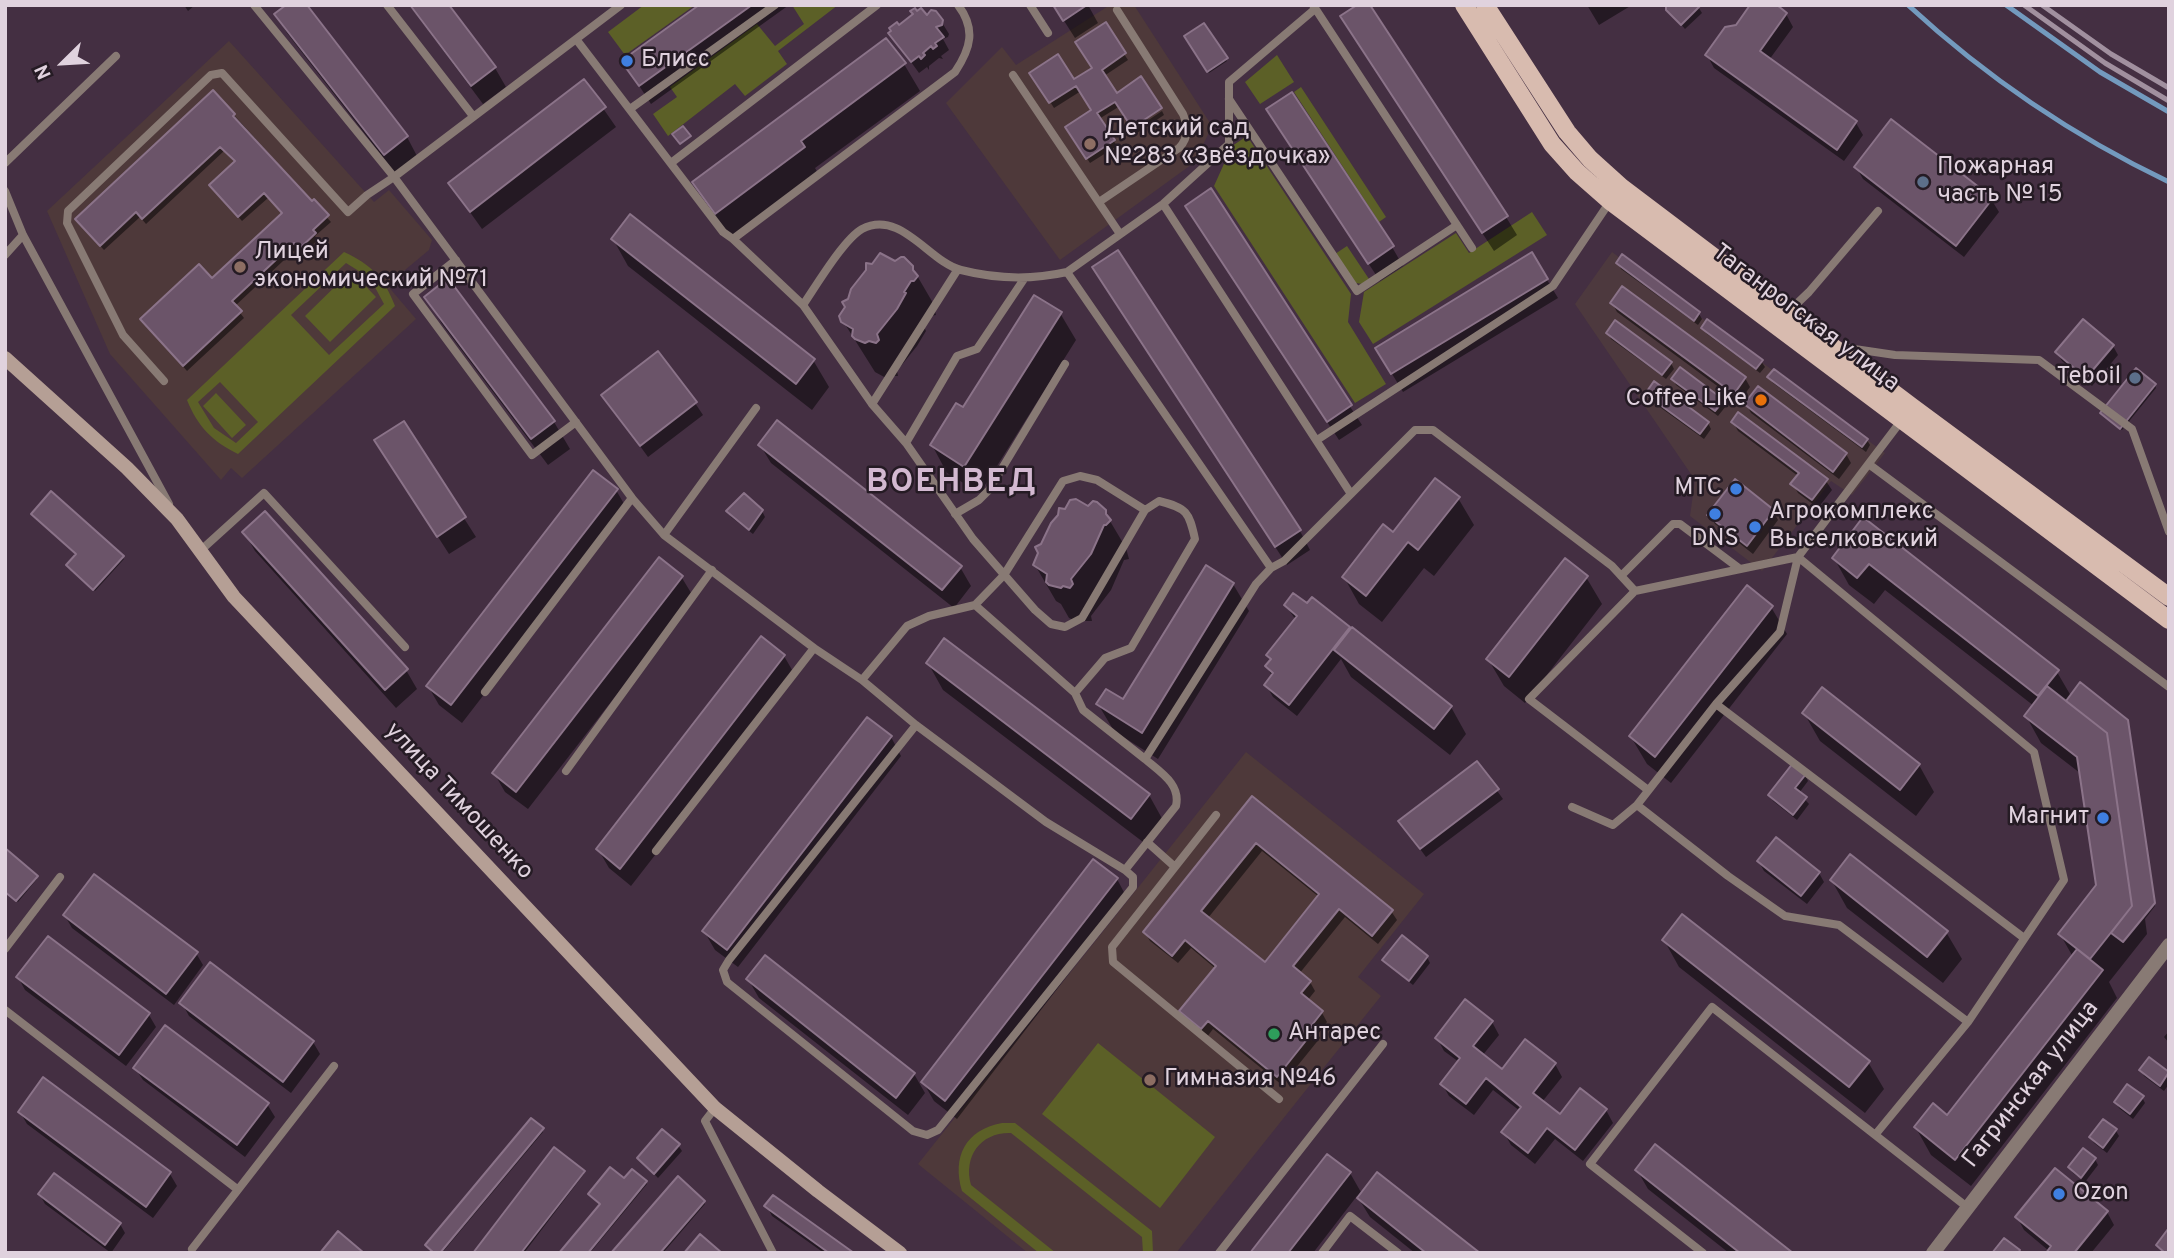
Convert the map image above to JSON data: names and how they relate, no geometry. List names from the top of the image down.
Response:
{
  "streets": {
    "main road": ["Таганрогская улица"],
    "street": ["улица Тимошенко", "Гагринская улица"]
  },
  "districts": ["ВОЕНВЕД"],
  "places": [
    "Блисс",
    "Детский сад №283 «Звёздочка»",
    "Пожарная часть № 15",
    "Лицей экономический №71",
    "Teboil",
    "Coffee Like",
    "МТС",
    "DNS",
    "Агрокомплекс Выселковский",
    "Магнит",
    "Антарес",
    "Гимназия №46",
    "Ozon"
  ],
  "north": "bottom left"
}
